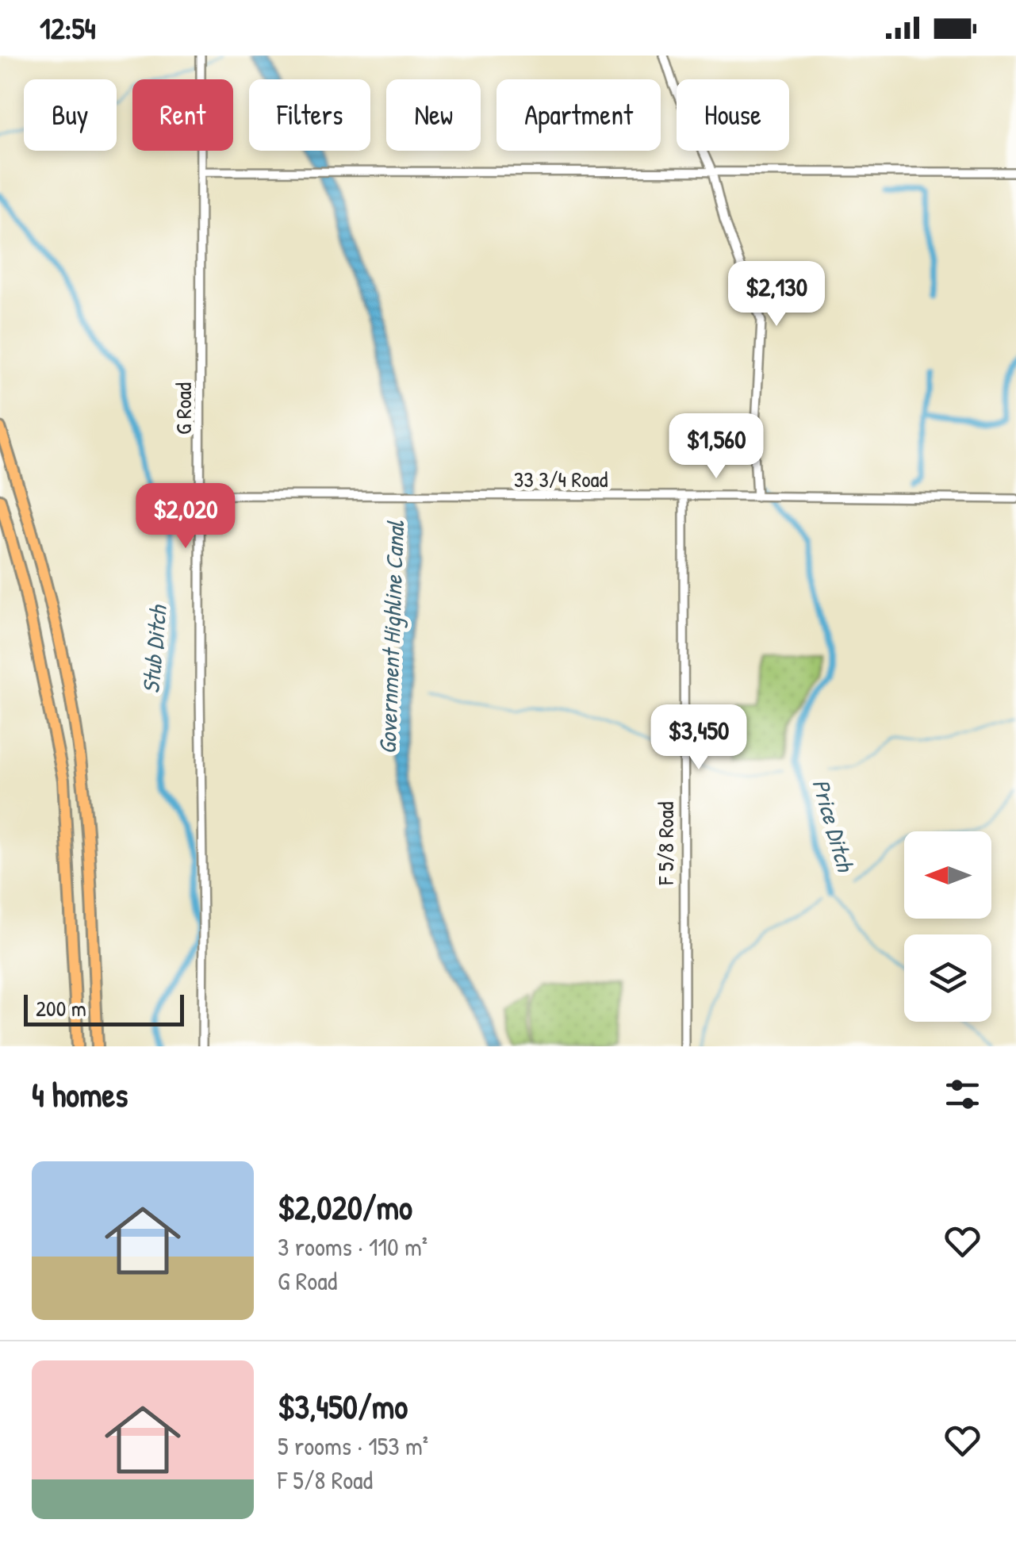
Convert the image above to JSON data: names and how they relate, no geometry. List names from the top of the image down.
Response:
{
  "streets": {
    "street": ["G Road", "33 3/4 Road", "F 5/8 Road"]
  },
  "crossings": [
    ["G Road", "33 3/4 Road"],
    ["33 3/4 Road", "F 5/8 Road"]
  ],
  "water": ["Government Highline Canal", "Stub Ditch", "Price Ditch"],
  "scale_bar": "200 m",
  "north": "left",
  "page": {
    "status": "12:54",
    "chip": [
      "Buy",
      "Rent",
      "Filters",
      "New",
      "Apartment",
      "House"
    ],
    "price": [
      "$2,130",
      "$1,560",
      "$2,020",
      "$3,450"
    ],
    "scale": "200 m",
    "heading": "4 homes",
    "list": [
      {
        "name": "$2,020/mo",
        "note": "3 rooms · 110 m² · G Road"
      },
      {
        "name": "$3,450/mo",
        "note": "5 rooms · 153 m² · F 5/8 Road"
      }
    ]
  }
}
